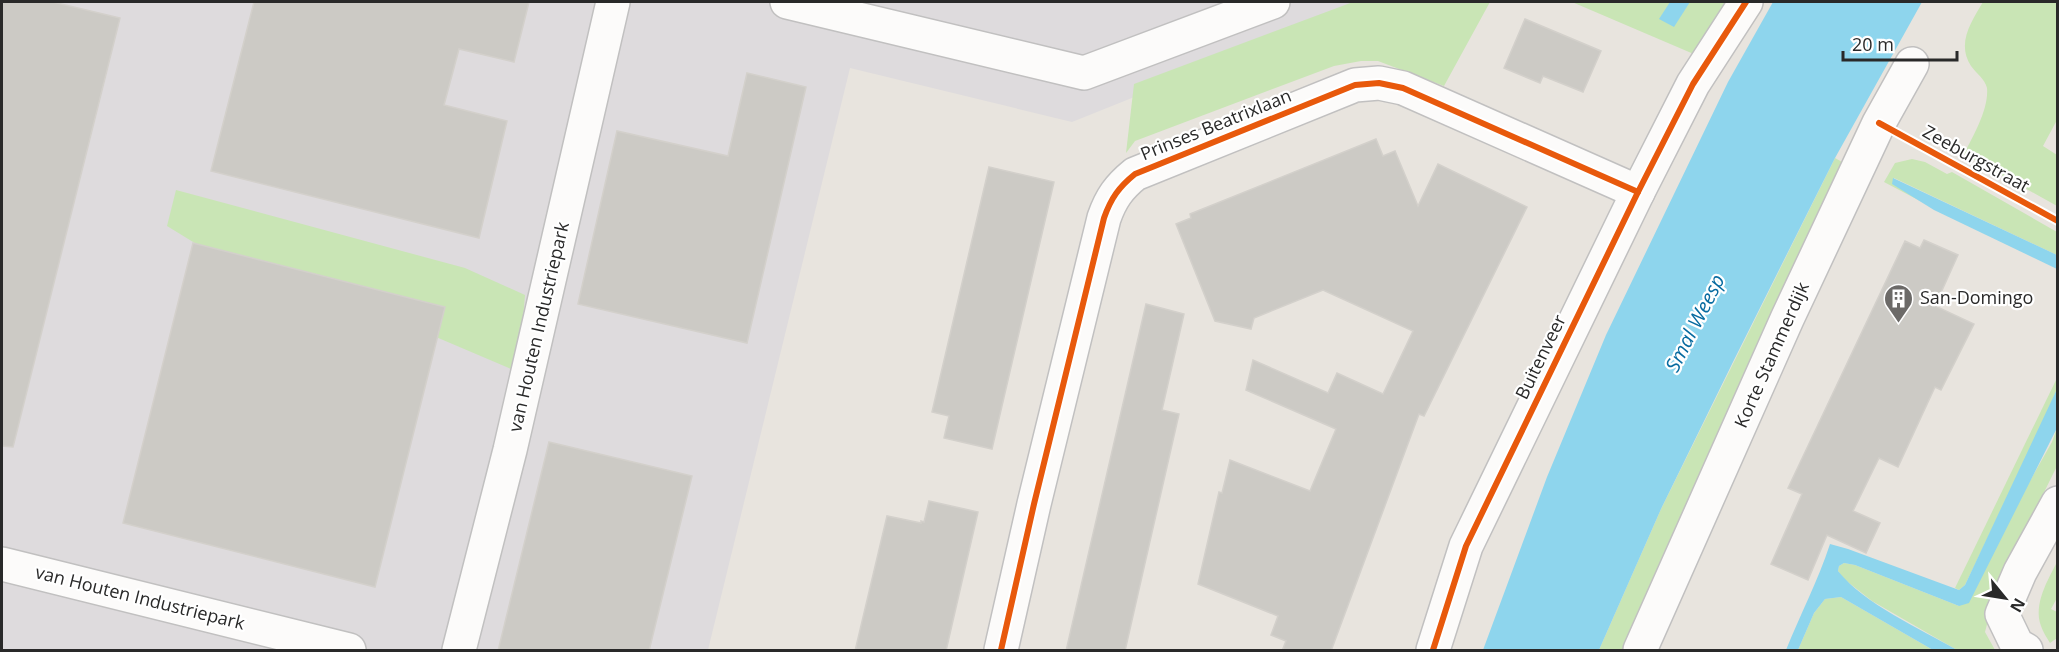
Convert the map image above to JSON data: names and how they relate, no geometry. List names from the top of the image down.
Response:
{
  "streets": {
    "street": [
      "Prinses Beatrixlaan",
      "van Houten Industriepark",
      "Korte Stammerdijk",
      "Buitenveer"
    ],
    "cycle path": ["Zeeburgstraat"]
  },
  "crossings": [
    ["Prinses Beatrixlaan", "Buitenveer"]
  ],
  "water": ["Smal Weesp"],
  "places": {
    "building": ["San-Domingo"]
  },
  "scale_bar": "20 m",
  "north": "bottom right"
}
